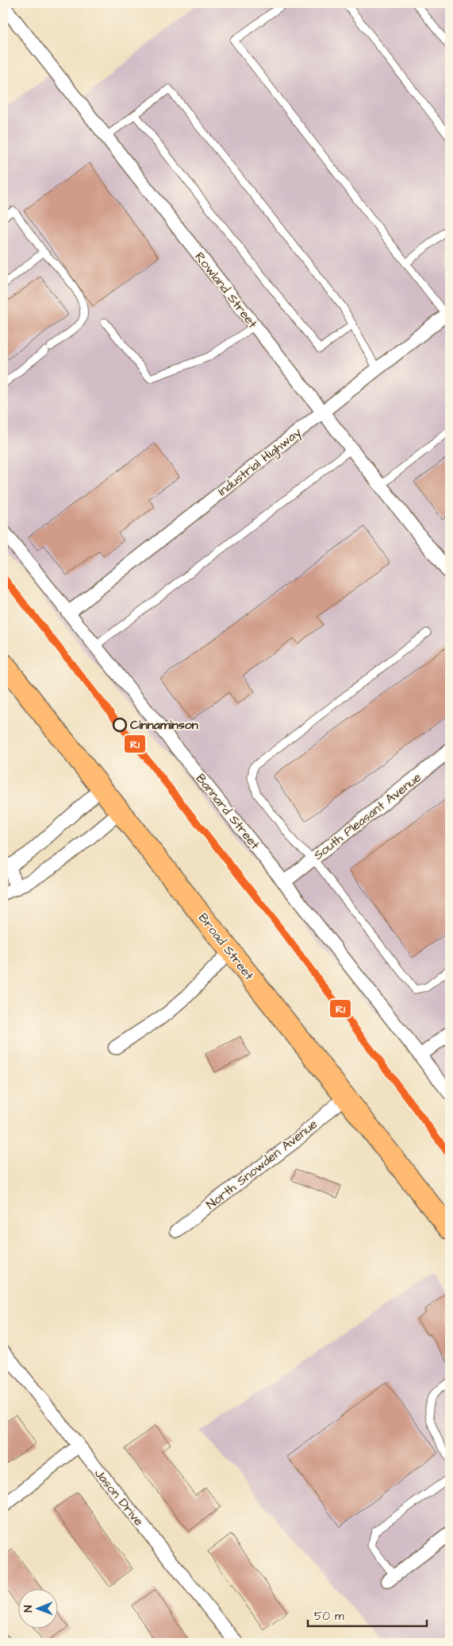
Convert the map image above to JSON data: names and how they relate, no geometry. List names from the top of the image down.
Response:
{
  "streets": {
    "main road": ["Broad Street"],
    "street": [
      "Rowland Street",
      "Industrial Highway",
      "Bannard Street",
      "South Pleasant Avenue",
      "North Snowden Avenue",
      "Jason Drive"
    ]
  },
  "crossings": [
    ["Rowland Street", "Industrial Highway"],
    ["Industrial Highway", "Bannard Street"],
    ["Bannard Street", "South Pleasant Avenue"],
    ["Broad Street", "North Snowden Avenue"]
  ],
  "places": ["Cinnaminson"],
  "lines": ["transit line R1"],
  "scale_bar": "50 m",
  "north": "left"
}
